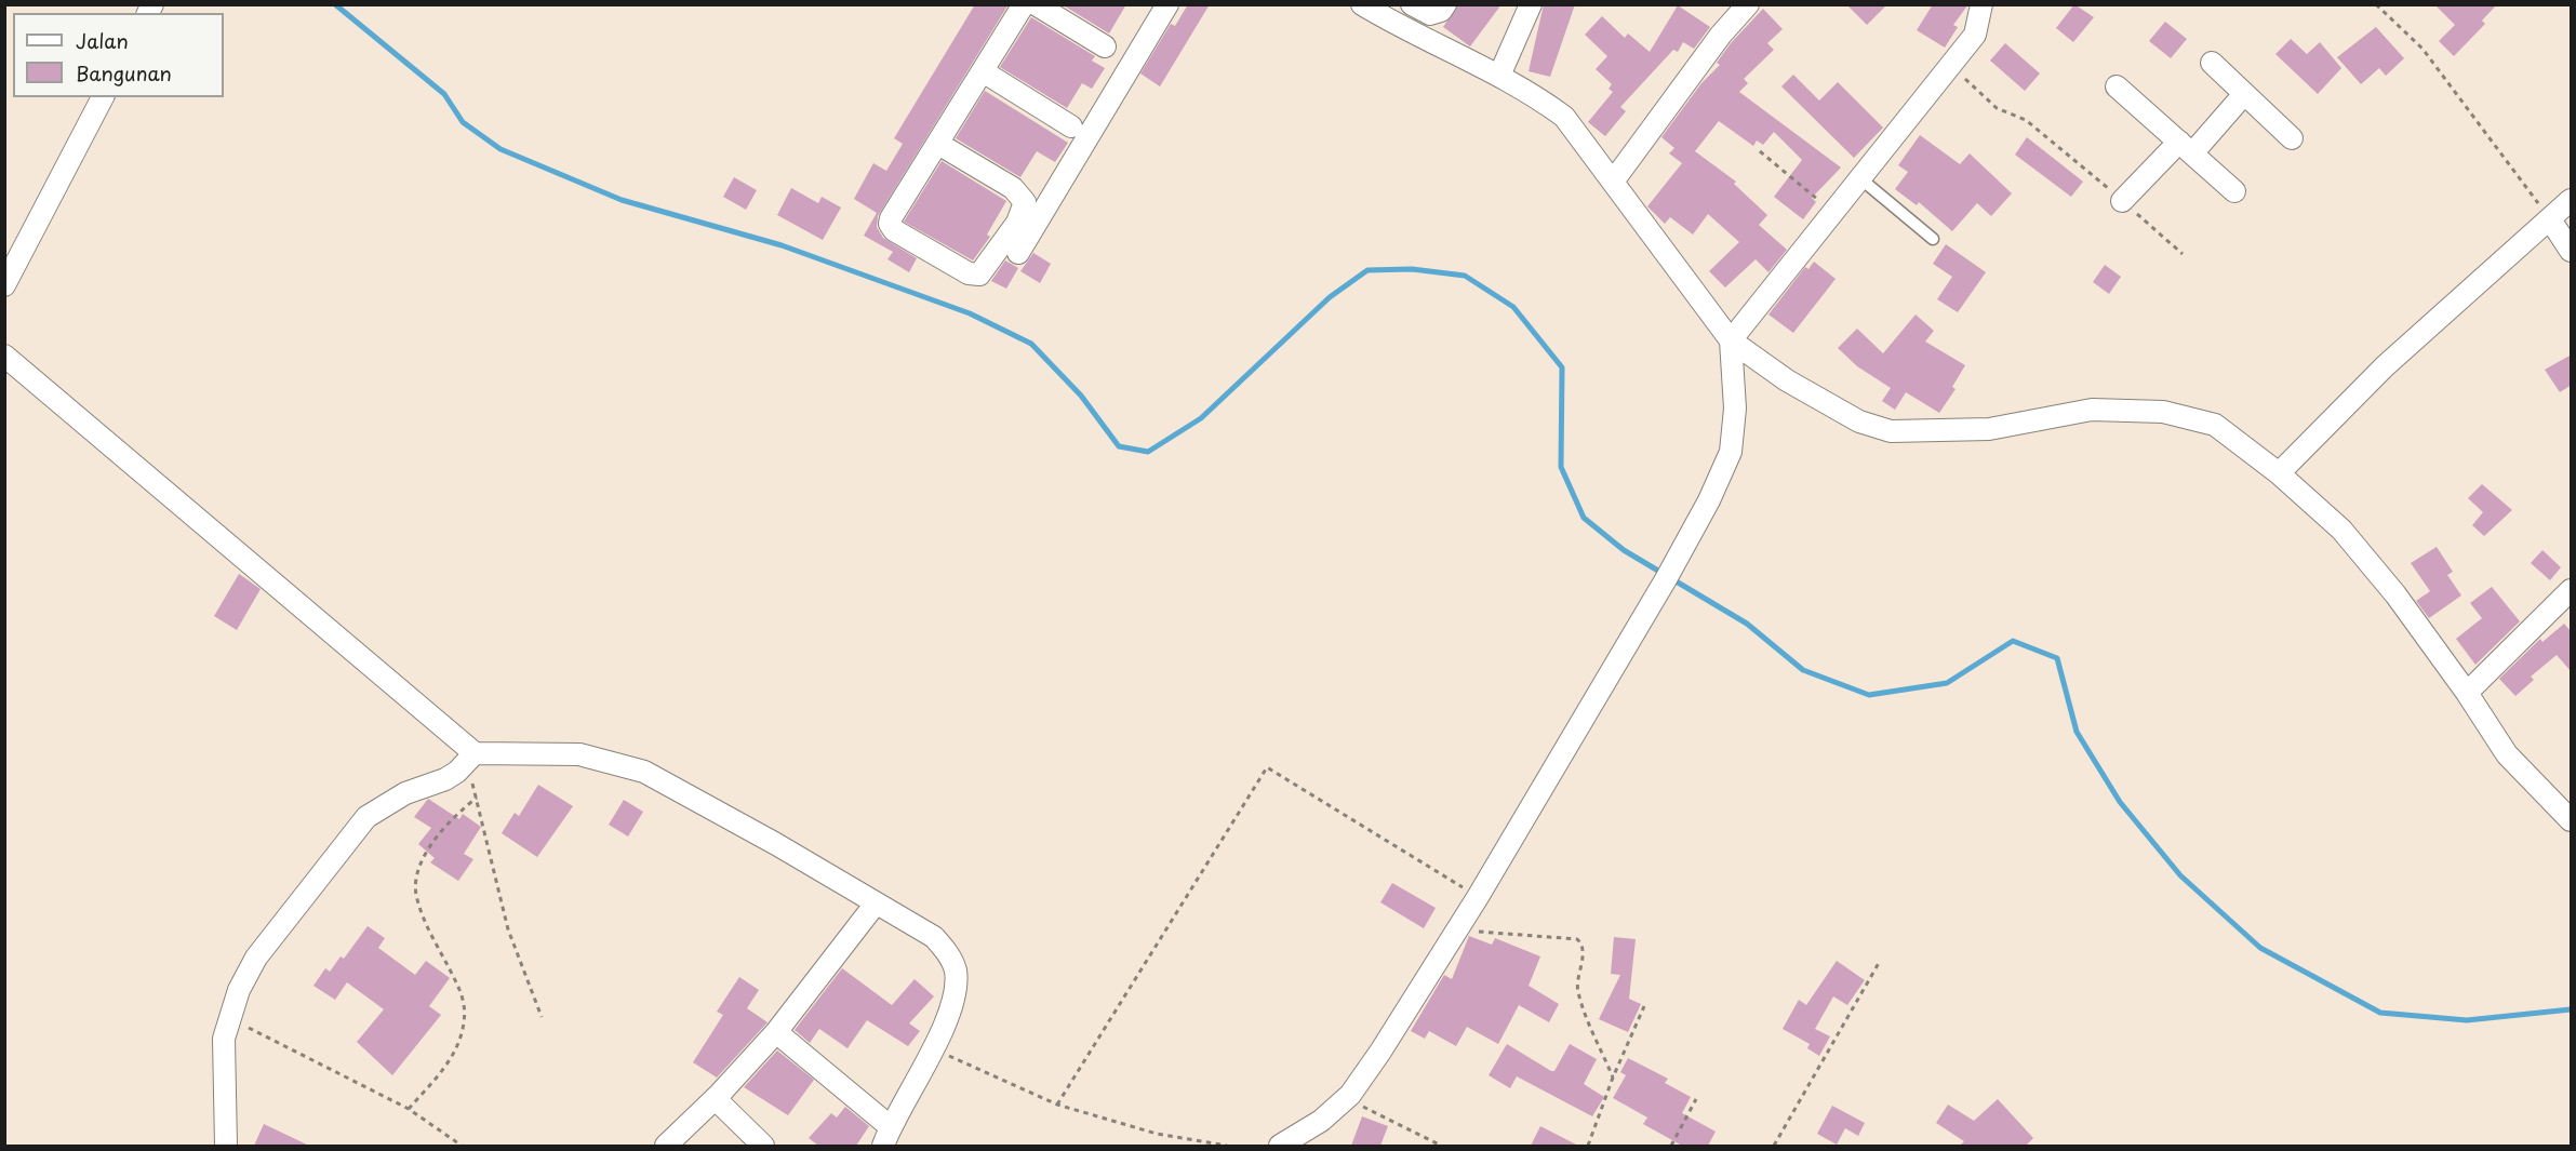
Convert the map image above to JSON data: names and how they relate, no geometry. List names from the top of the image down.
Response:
{
  "legend": ["Jalan", "Bangunan"]
}
